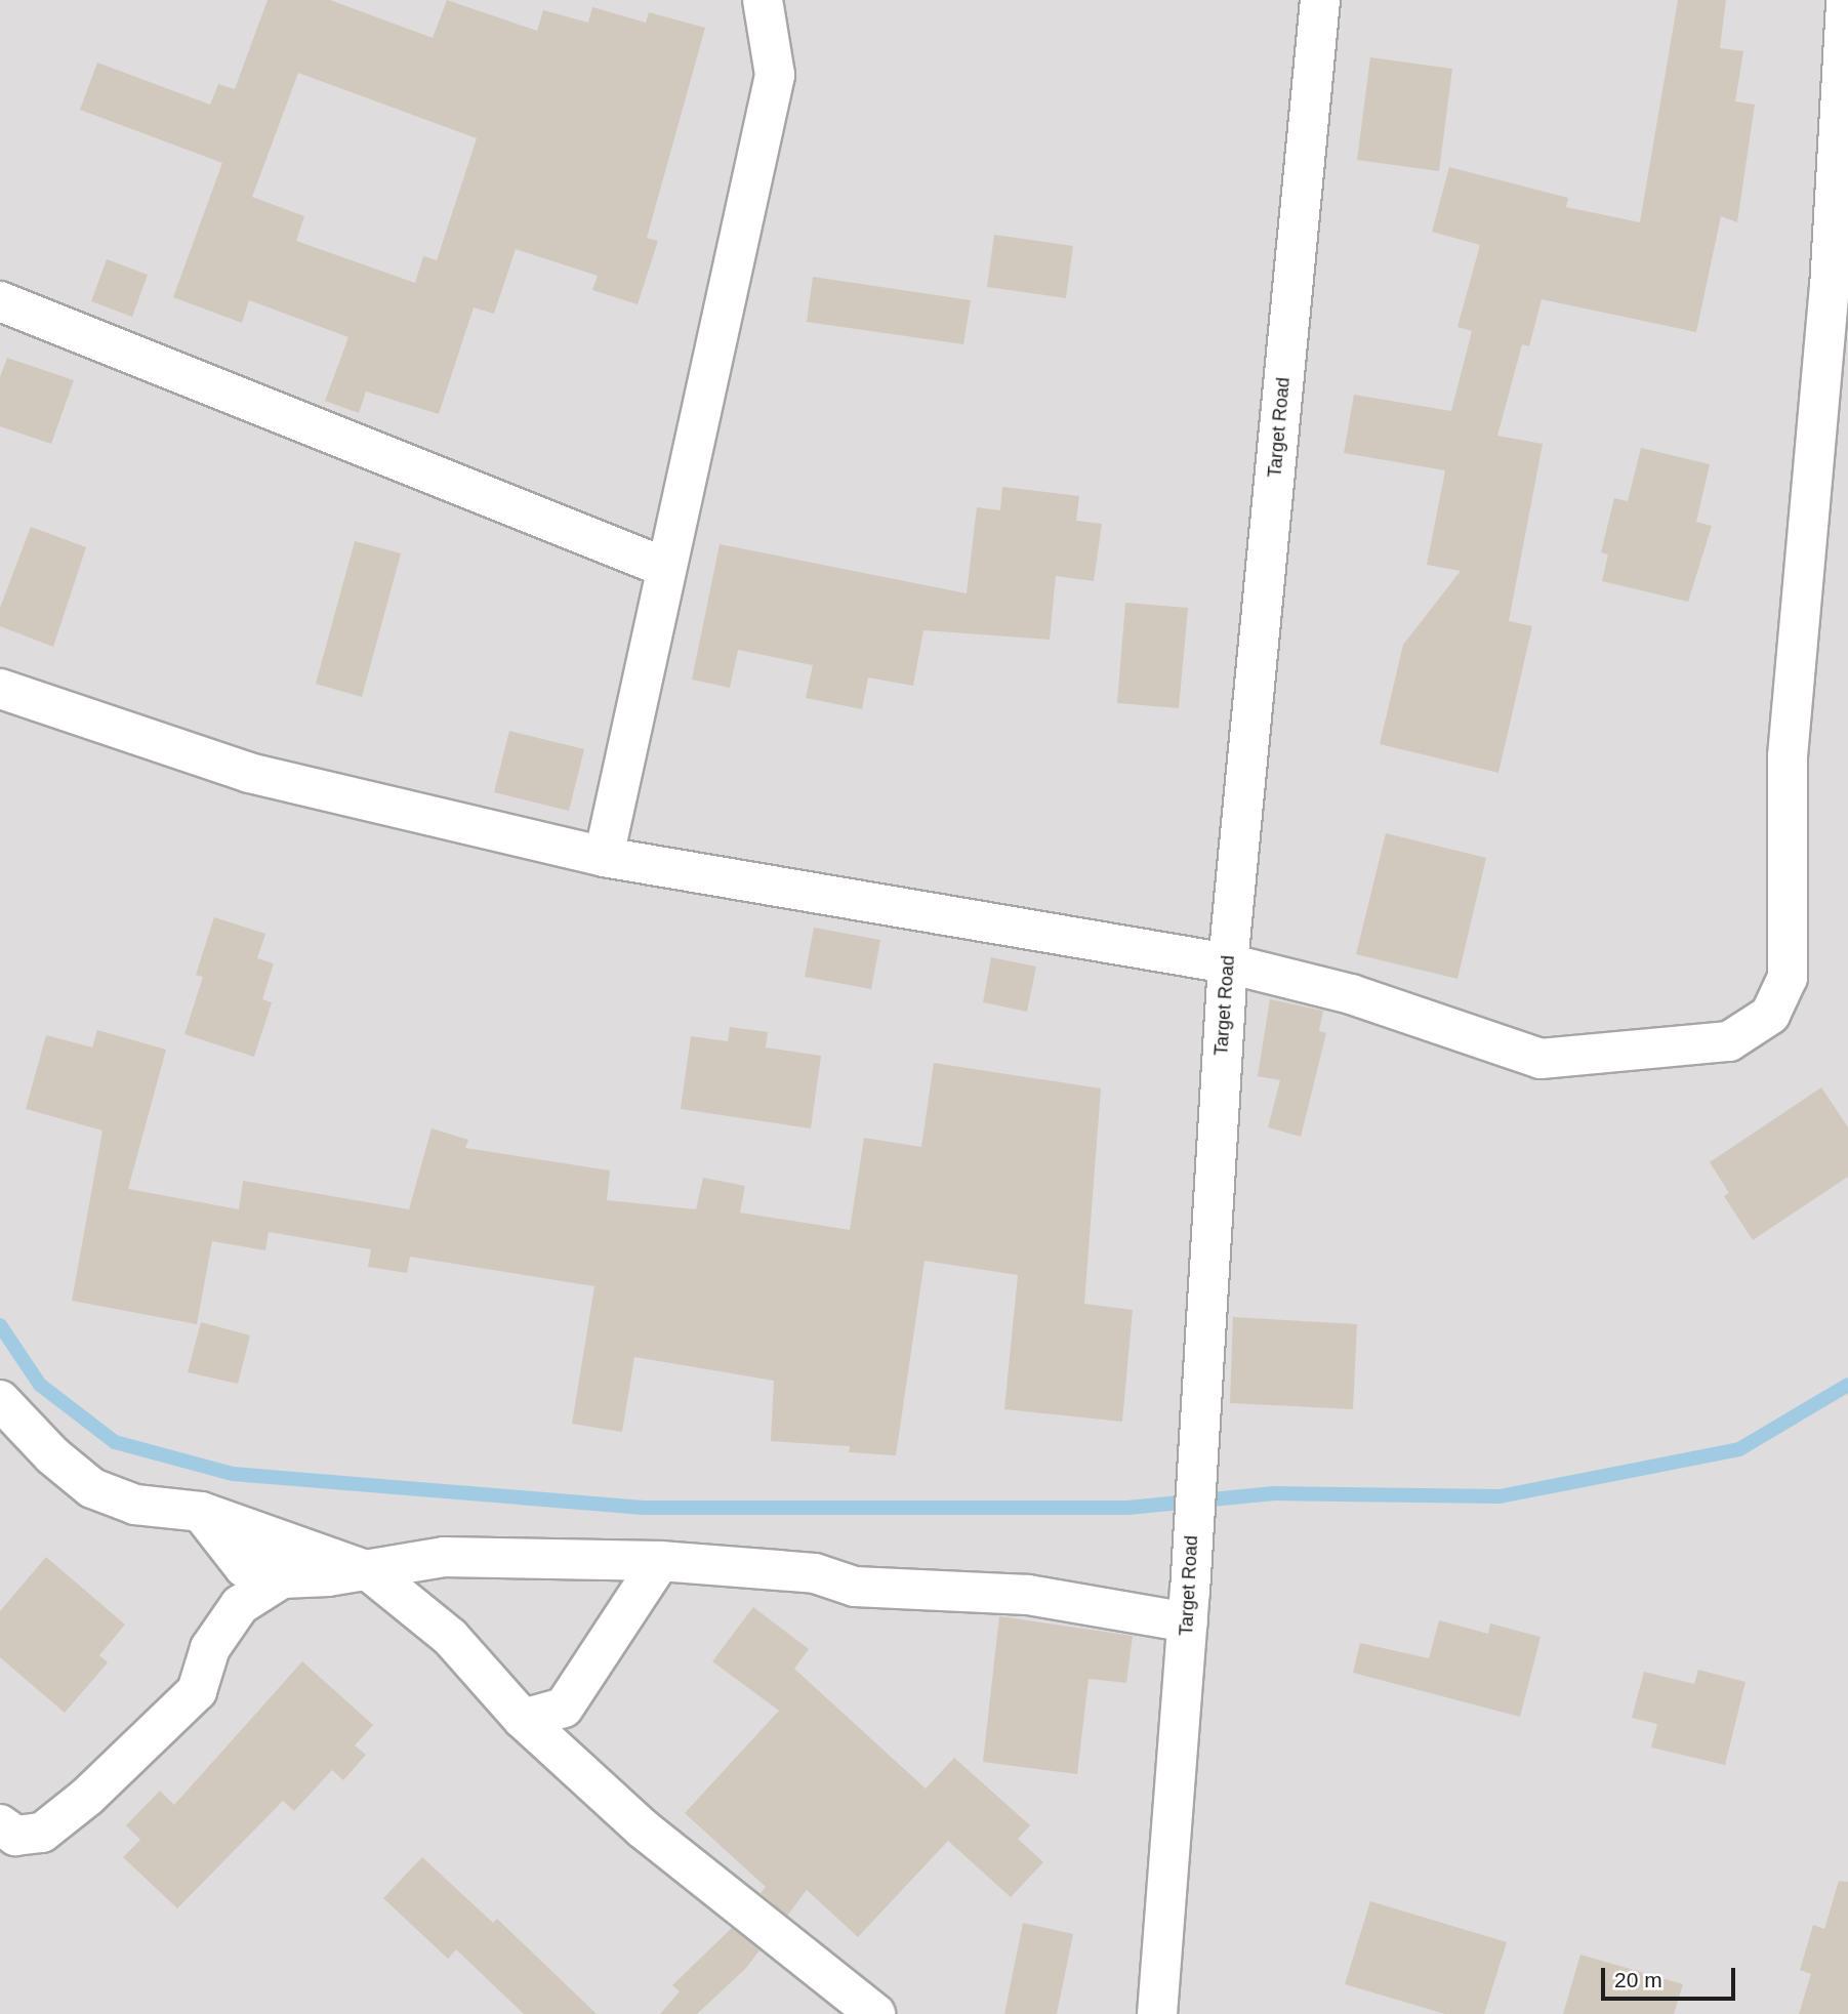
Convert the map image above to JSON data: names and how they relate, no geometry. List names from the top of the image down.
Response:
{
  "streets": {
    "street": ["Target Road"]
  },
  "scale_bar": "20 m"
}
